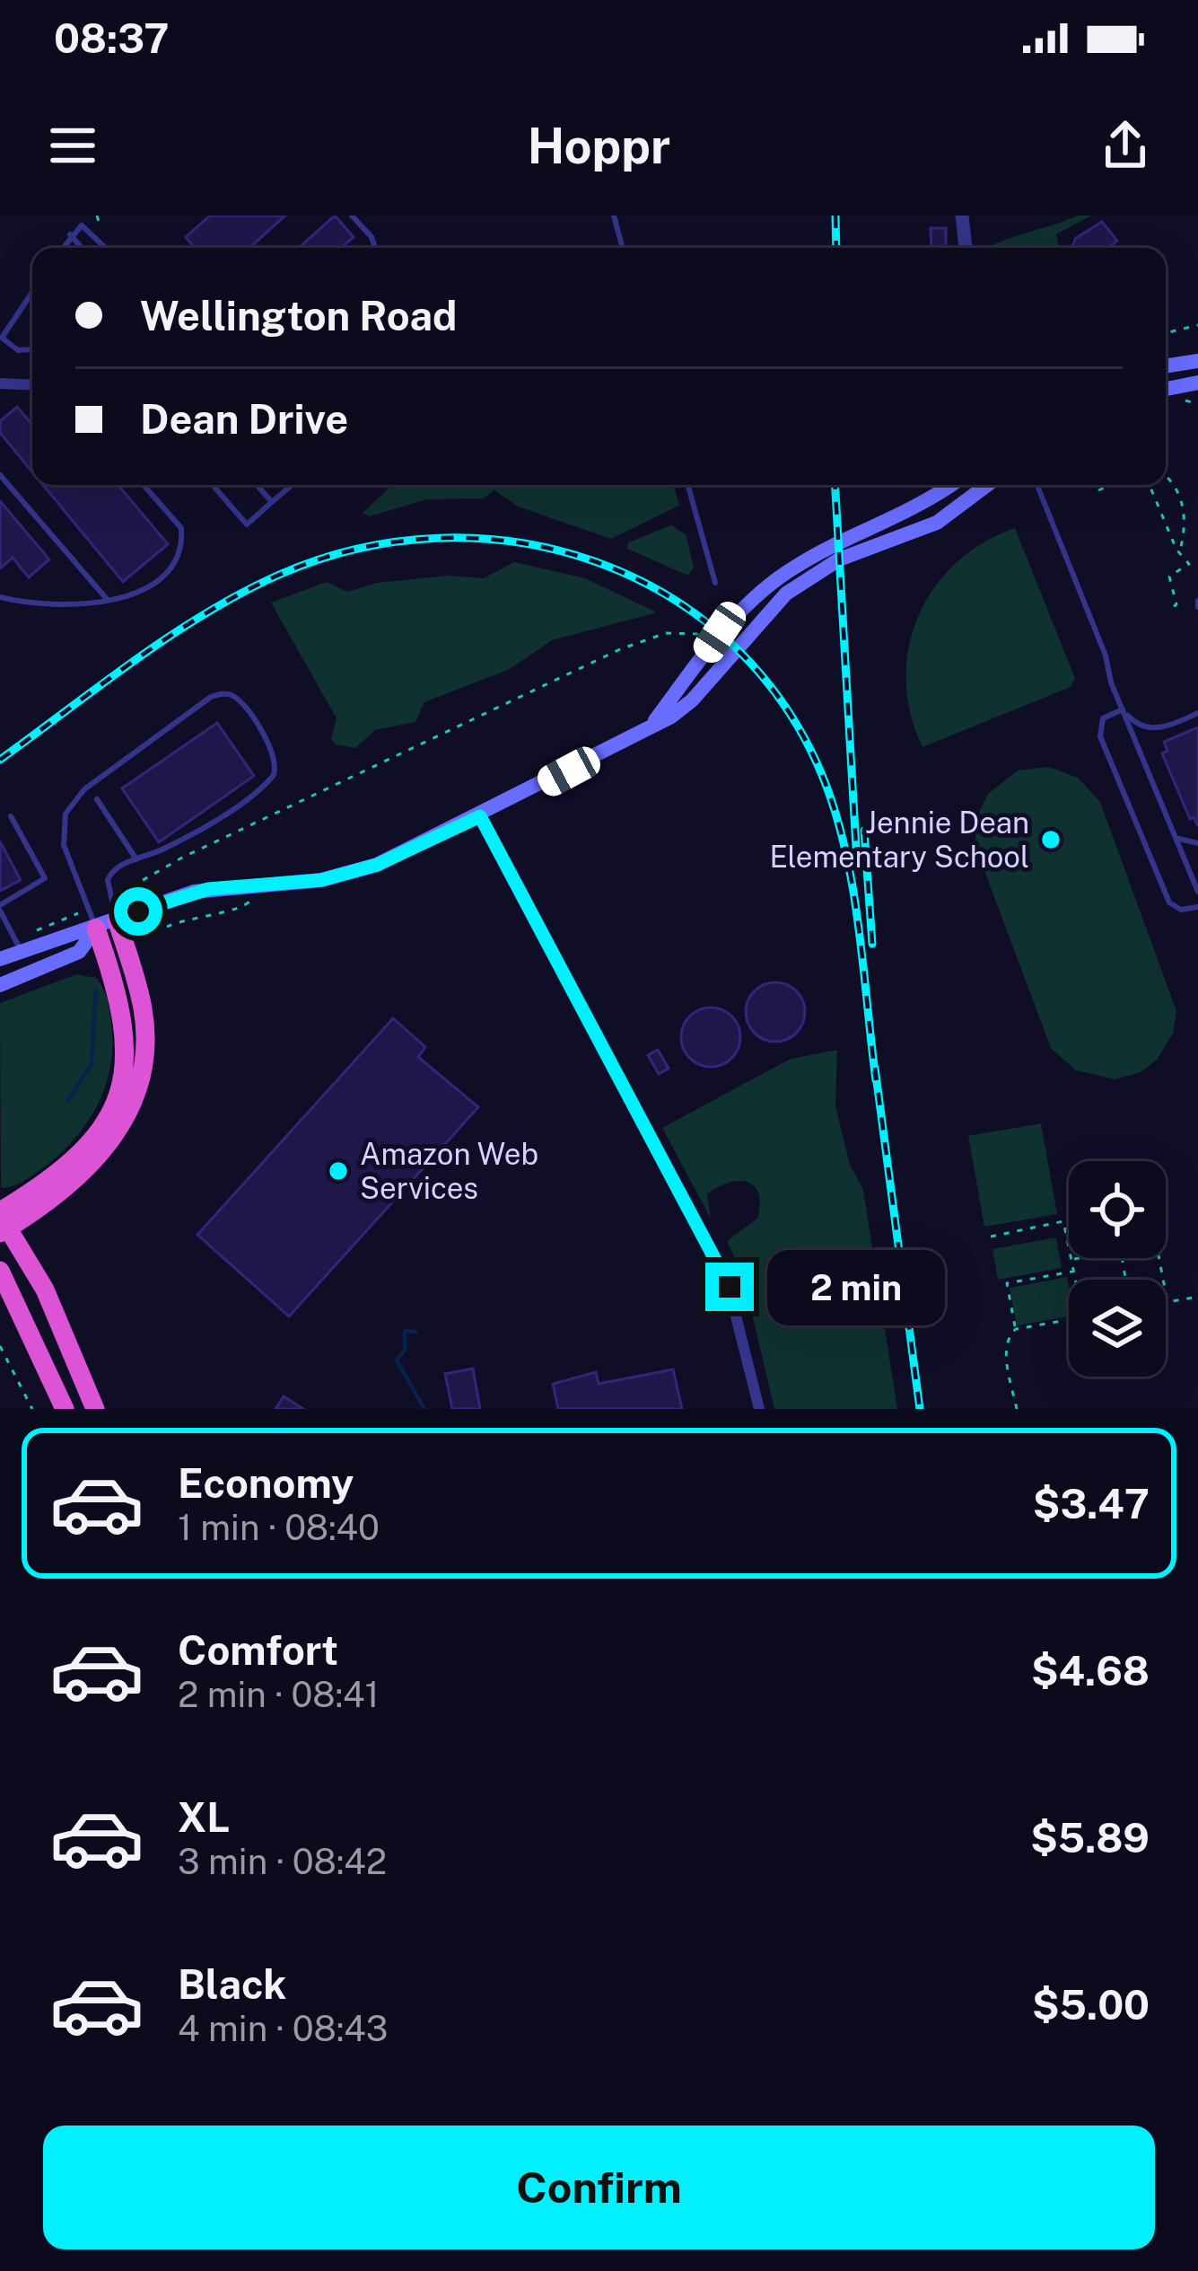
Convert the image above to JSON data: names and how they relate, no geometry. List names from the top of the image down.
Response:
{
  "places": ["Jennie Dean Elementary School", "Amazon Web Services"],
  "page": {
    "status": "08:37",
    "header": "Hoppr",
    "banner": ["Wellington Road", "Dean Drive"],
    "bubble": "2 min",
    "list": [
      {
        "name": "Economy",
        "note": "1 min · 08:40",
        "value": "$3.47"
      },
      {
        "name": "Comfort",
        "note": "2 min · 08:41",
        "value": "$4.68"
      },
      {
        "name": "XL",
        "note": "3 min · 08:42",
        "value": "$5.89"
      },
      {
        "name": "Black",
        "note": "4 min · 08:43",
        "value": "$5.00"
      }
    ],
    "buttons": "Confirm"
  }
}
